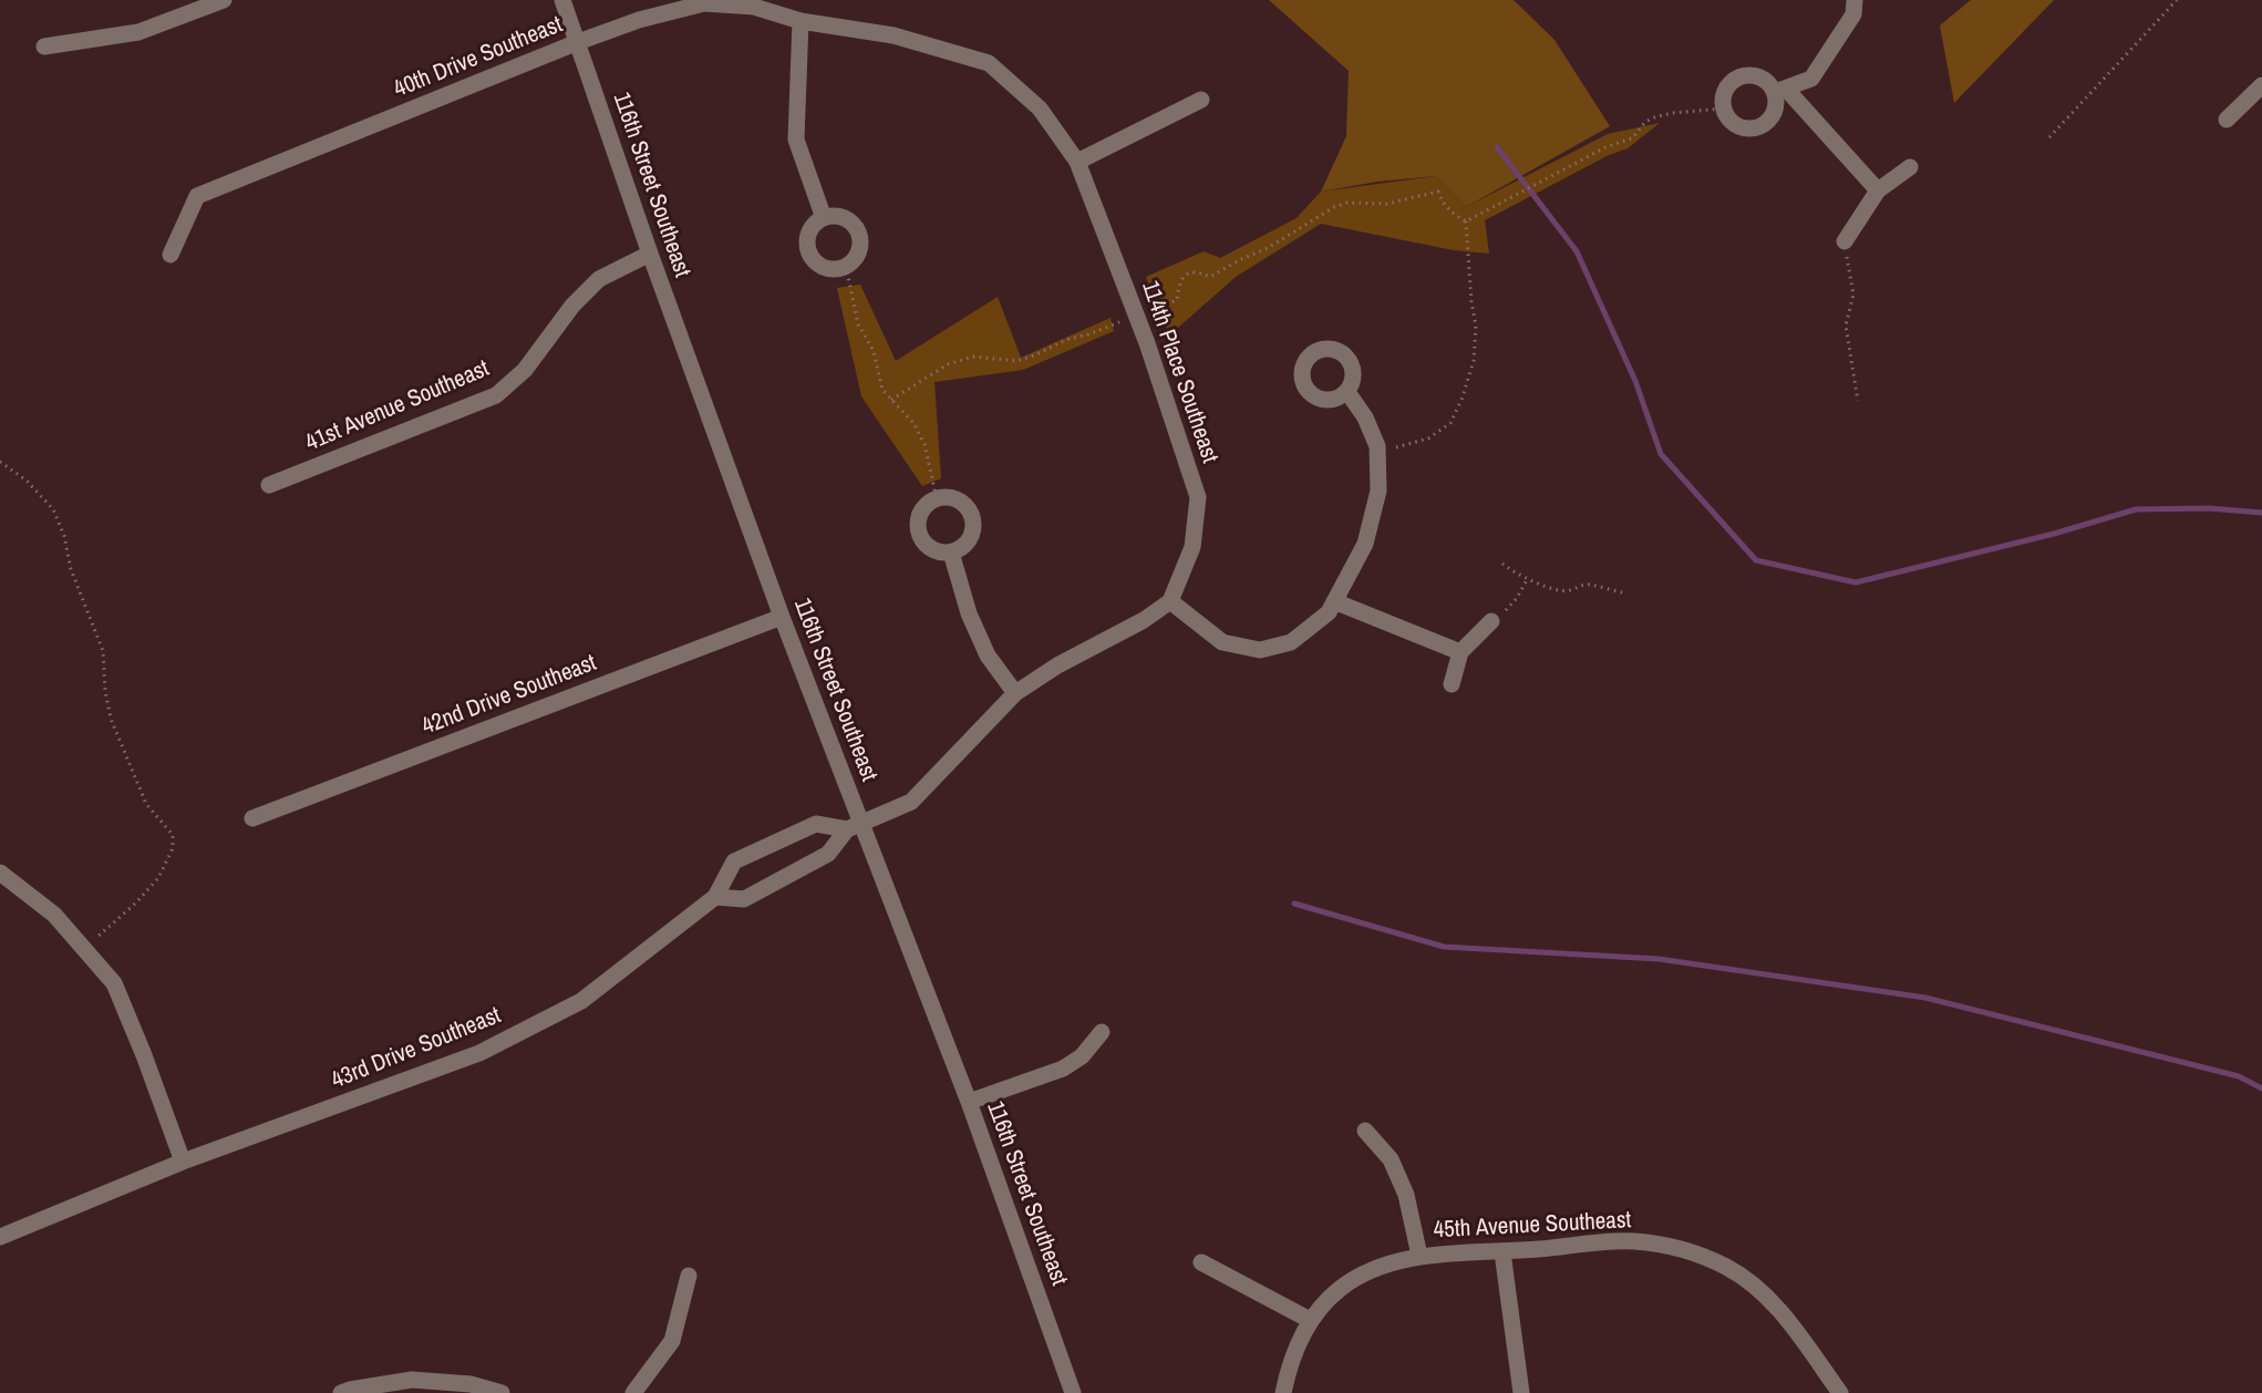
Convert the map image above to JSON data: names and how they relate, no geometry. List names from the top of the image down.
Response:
{
  "streets": {
    "street": [
      "40th Drive Southeast",
      "116th Street Southeast",
      "114th Place Southeast",
      "41st Avenue Southeast",
      "42nd Drive Southeast",
      "43rd Drive Southeast",
      "45th Avenue Southeast"
    ]
  },
  "crossings": [
    ["40th Drive Southeast", "116th Street Southeast"],
    ["40th Drive Southeast", "114th Place Southeast"],
    ["116th Street Southeast", "41st Avenue Southeast"],
    ["116th Street Southeast", "42nd Drive Southeast"],
    ["116th Street Southeast", "43rd Drive Southeast"]
  ]
}
